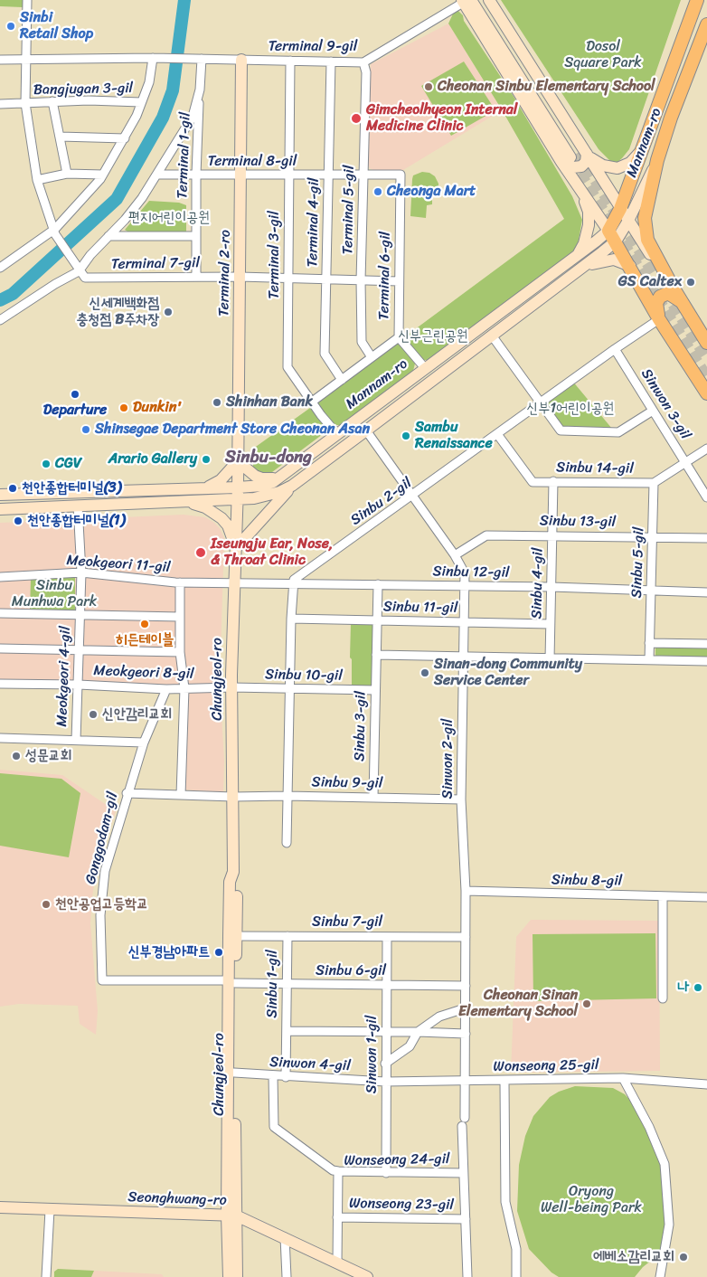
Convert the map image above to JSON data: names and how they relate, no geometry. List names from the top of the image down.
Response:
{
  "streets": {
    "main road": [
      "Mannam-ro",
      "Terminal 2-ro",
      "Chungjeol-ro",
      "Seonghwang-ro"
    ],
    "street": [
      "Terminal 9-gil",
      "Bangjugan 3-gil",
      "Terminal 1-gil",
      "Terminal 8-gil",
      "Terminal 5-gil",
      "Terminal 4-gil",
      "Terminal 3-gil",
      "Terminal 7-gil",
      "Terminal 6-gil",
      "Sinwon 3-gil",
      "Sinbu 14-gil",
      "Sinbu 2-gil",
      "Sinbu 13-gil",
      "Sinbu 5-gil",
      "Meokgeori 11-gil",
      "Sinbu 12-gil",
      "Sinbu 4-gil",
      "Sinbu 11-gil",
      "Meokgeori 8-gil",
      "Sinbu 10-gil",
      "Meokgeori 4-gil",
      "Sinbu 3-gil",
      "Sinwon 2-gil",
      "Sinbu 9-gil",
      "Gonggodam-gil",
      "Sinbu 8-gil",
      "Sinbu 7-gil",
      "Sinbu 6-gil",
      "Sinbu 1-gil",
      "Sinwon 1-gil",
      "Sinwon 4-gil",
      "Wonseong 25-gil",
      "Wonseong 24-gil",
      "Wonseong 23-gil"
    ]
  },
  "crossings": [
    ["Terminal 9-gil", "Terminal 5-gil"],
    ["Terminal 9-gil", "Terminal 4-gil"],
    ["Terminal 9-gil", "Terminal 3-gil"],
    ["Terminal 9-gil", "Terminal 2-ro"],
    ["Mannam-ro", "Terminal 3-gil"],
    ["Mannam-ro", "Terminal 2-ro"],
    ["Mannam-ro", "Terminal 6-gil"],
    ["Mannam-ro", "Meokgeori 4-gil"],
    ["Mannam-ro", "Chungjeol-ro"],
    ["Mannam-ro", "Sinwon 2-gil"],
    ["Terminal 1-gil", "Terminal 8-gil"],
    ["Terminal 1-gil", "Terminal 7-gil"],
    ["Terminal 8-gil", "Terminal 5-gil"],
    ["Terminal 8-gil", "Terminal 4-gil"],
    ["Terminal 8-gil", "Terminal 3-gil"],
    ["Terminal 8-gil", "Terminal 2-ro"],
    ["Terminal 8-gil", "Terminal 6-gil"],
    ["Terminal 5-gil", "Terminal 7-gil"],
    ["Terminal 4-gil", "Terminal 7-gil"],
    ["Terminal 3-gil", "Terminal 7-gil"],
    ["Terminal 7-gil", "Terminal 2-ro"],
    ["Terminal 7-gil", "Terminal 6-gil"],
    ["Terminal 2-ro", "Chungjeol-ro"],
    ["Sinwon 3-gil", "Sinbu 14-gil"],
    ["Sinwon 3-gil", "Sinbu 2-gil"],
    ["Sinbu 14-gil", "Sinbu 2-gil"],
    ["Sinbu 14-gil", "Sinbu 5-gil"],
    ["Sinbu 14-gil", "Sinbu 4-gil"],
    ["Sinbu 2-gil", "Sinbu 12-gil"],
    ["Sinbu 2-gil", "Sinwon 2-gil"],
    ["Sinbu 13-gil", "Sinbu 5-gil"],
    ["Sinbu 13-gil", "Sinbu 4-gil"],
    ["Sinbu 13-gil", "Sinwon 2-gil"],
    ["Sinbu 5-gil", "Sinbu 12-gil"],
    ["Meokgeori 11-gil", "Sinbu 12-gil"],
    ["Meokgeori 11-gil", "Meokgeori 4-gil"],
    ["Meokgeori 11-gil", "Chungjeol-ro"],
    ["Sinbu 12-gil", "Sinbu 4-gil"],
    ["Sinbu 12-gil", "Chungjeol-ro"],
    ["Sinbu 12-gil", "Sinbu 3-gil"],
    ["Sinbu 12-gil", "Sinwon 2-gil"],
    ["Sinbu 4-gil", "Sinbu 11-gil"],
    ["Sinbu 11-gil", "Sinbu 3-gil"],
    ["Sinbu 11-gil", "Sinwon 2-gil"],
    ["Meokgeori 8-gil", "Sinbu 10-gil"],
    ["Meokgeori 8-gil", "Meokgeori 4-gil"],
    ["Meokgeori 8-gil", "Chungjeol-ro"],
    ["Meokgeori 8-gil", "Gonggodam-gil"],
    ["Sinbu 10-gil", "Chungjeol-ro"],
    ["Sinbu 10-gil", "Sinbu 3-gil"],
    ["Chungjeol-ro", "Sinbu 9-gil"],
    ["Chungjeol-ro", "Gonggodam-gil"],
    ["Chungjeol-ro", "Sinbu 7-gil"],
    ["Chungjeol-ro", "Sinbu 6-gil"],
    ["Chungjeol-ro", "Sinwon 4-gil"],
    ["Chungjeol-ro", "Seonghwang-ro"],
    ["Sinbu 3-gil", "Sinbu 9-gil"],
    ["Sinwon 2-gil", "Sinbu 9-gil"],
    ["Sinwon 2-gil", "Sinbu 8-gil"],
    ["Sinwon 2-gil", "Sinbu 7-gil"],
    ["Sinwon 2-gil", "Sinbu 6-gil"],
    ["Sinwon 2-gil", "Wonseong 25-gil"],
    ["Sinwon 2-gil", "Wonseong 24-gil"],
    ["Sinwon 2-gil", "Wonseong 23-gil"],
    ["Sinbu 9-gil", "Gonggodam-gil"],
    ["Gonggodam-gil", "Sinbu 6-gil"],
    ["Sinbu 7-gil", "Sinbu 1-gil"],
    ["Sinbu 7-gil", "Sinwon 1-gil"],
    ["Sinbu 6-gil", "Sinbu 1-gil"],
    ["Sinbu 6-gil", "Sinwon 1-gil"],
    ["Sinbu 1-gil", "Sinwon 1-gil"],
    ["Sinbu 1-gil", "Sinwon 4-gil"],
    ["Sinwon 1-gil", "Sinwon 4-gil"],
    ["Sinwon 1-gil", "Wonseong 25-gil"],
    ["Sinwon 1-gil", "Wonseong 24-gil"],
    ["Sinwon 4-gil", "Wonseong 25-gil"],
    ["Wonseong 24-gil", "Seonghwang-ro"],
    ["Wonseong 24-gil", "Wonseong 23-gil"]
  ],
  "districts": ["Sinbu-dong"],
  "parks": [
    "Dosol Square Park",
    "편지어린이공원",
    "신부근린공원",
    "신부1어린이공원",
    "Sinbu Munhwa Park",
    "Oryong Well-being Park"
  ],
  "places": [
    "Sinbi Retail Shop",
    "Cheonan Sinbu Elementary School",
    "Gimcheolhyeon Internal Medicine Clinic",
    "Cheonga Mart",
    "GS Caltex",
    "신세계백화점 충청점 B주차장",
    "Departure",
    "Shinhan Bank",
    "Dunkin'",
    "Shinsegae Department Store Cheonan Asan",
    "Sambu Renaissance",
    "Arario Gallery",
    "CGV",
    "천안종합터미널(3)",
    "천안종합터미널(1)",
    "Iseungju Ear, Nose, & Throat Clinic",
    "히든테이블",
    "Sinan-dong Community Service Center",
    "신안감리교회",
    "성문교회",
    "천안공업고등학교",
    "신부경남아파트",
    "나",
    "Cheonan Sinan Elementary School",
    "에베소감리교회"
  ]
}
